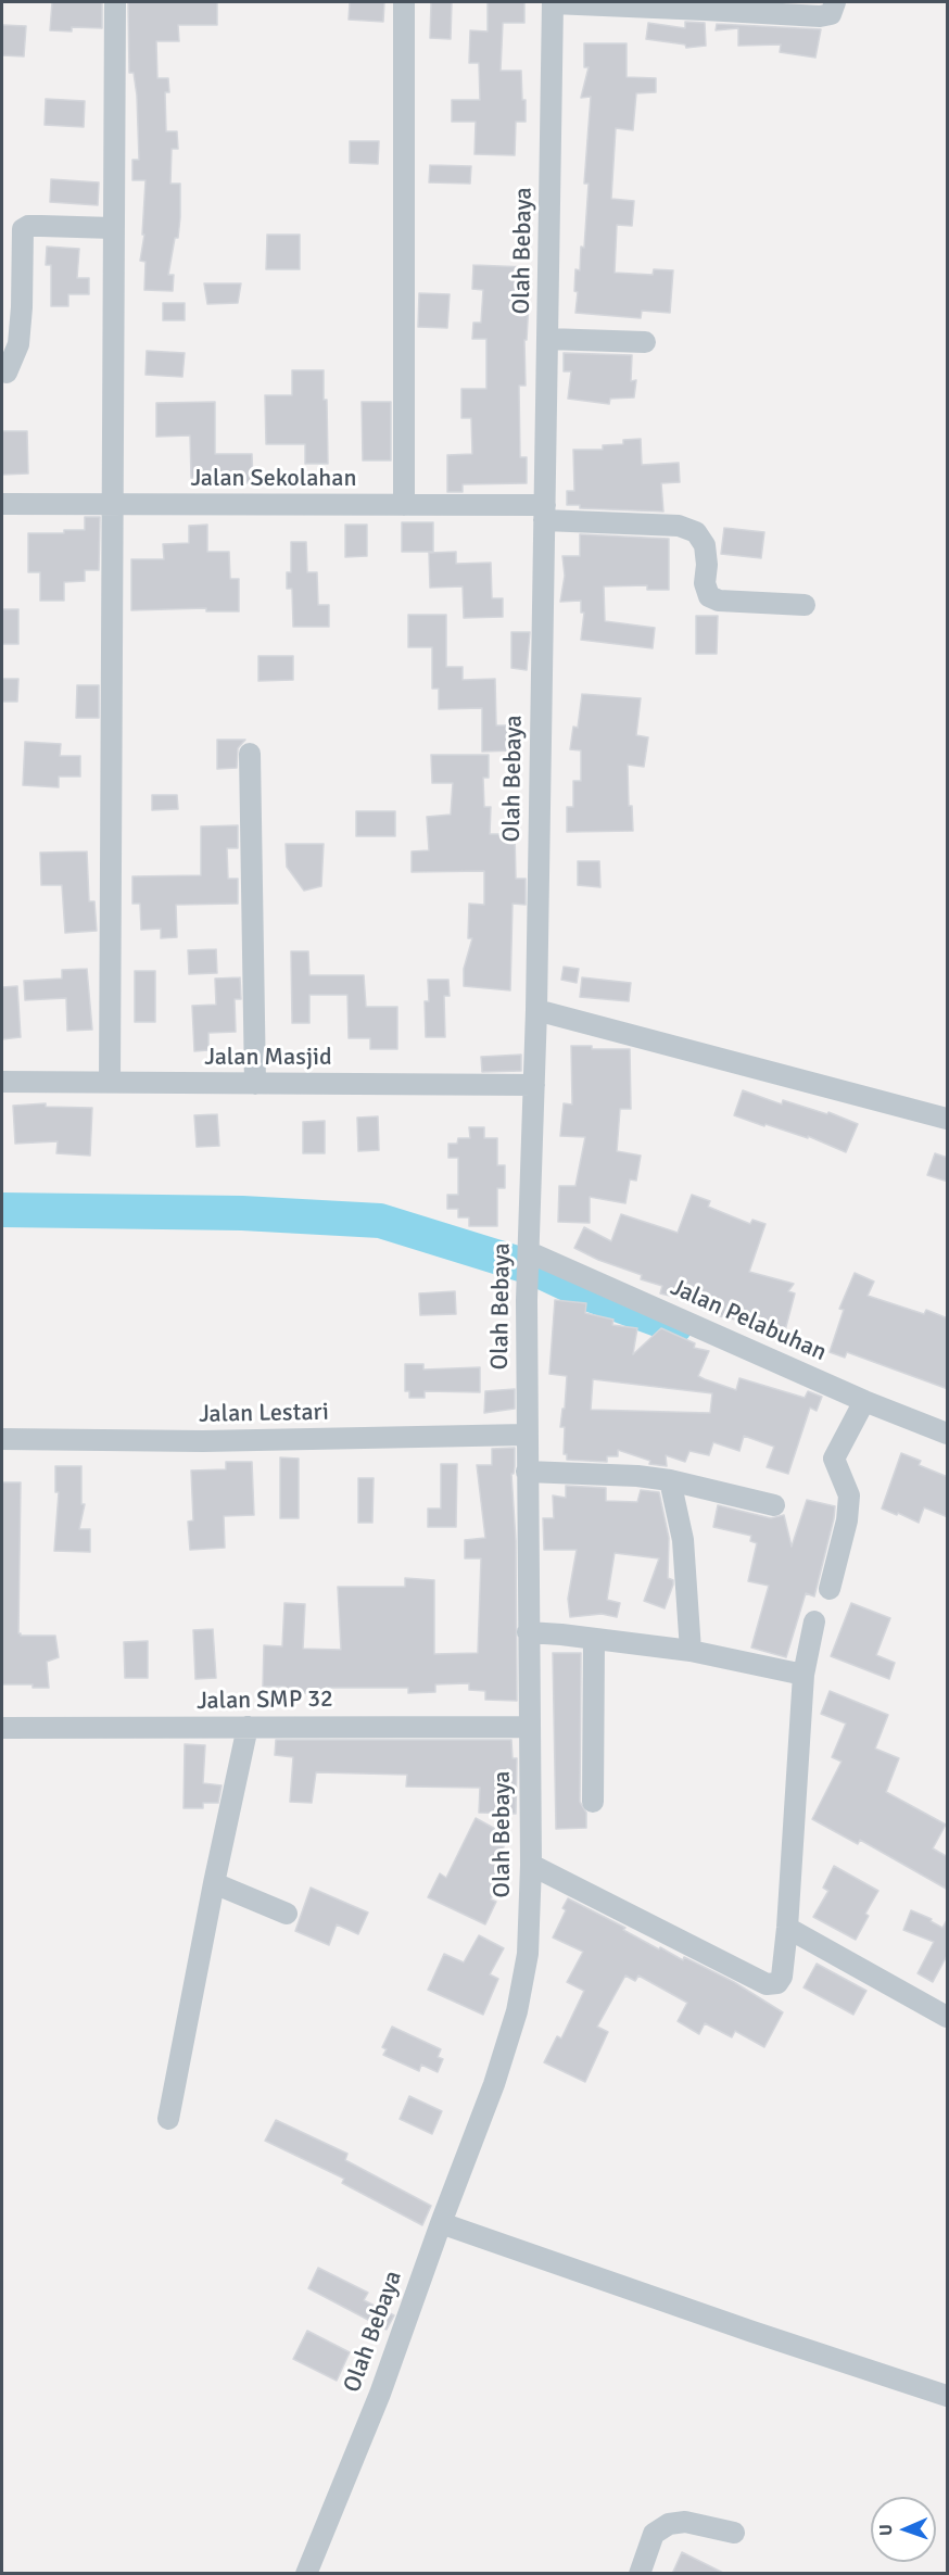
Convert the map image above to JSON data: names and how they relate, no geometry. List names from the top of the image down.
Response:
{
  "streets": {
    "street": [
      "Olah Bebaya",
      "Jalan Sekolahan",
      "Jalan Masjid",
      "Jalan Pelabuhan",
      "Jalan Lestari",
      "Jalan SMP 32"
    ]
  },
  "crossings": [
    ["Olah Bebaya", "Jalan Sekolahan"],
    ["Olah Bebaya", "Jalan Masjid"],
    ["Olah Bebaya", "Jalan Pelabuhan"],
    ["Olah Bebaya", "Jalan Lestari"],
    ["Olah Bebaya", "Jalan SMP 32"]
  ],
  "north": "left"
}
